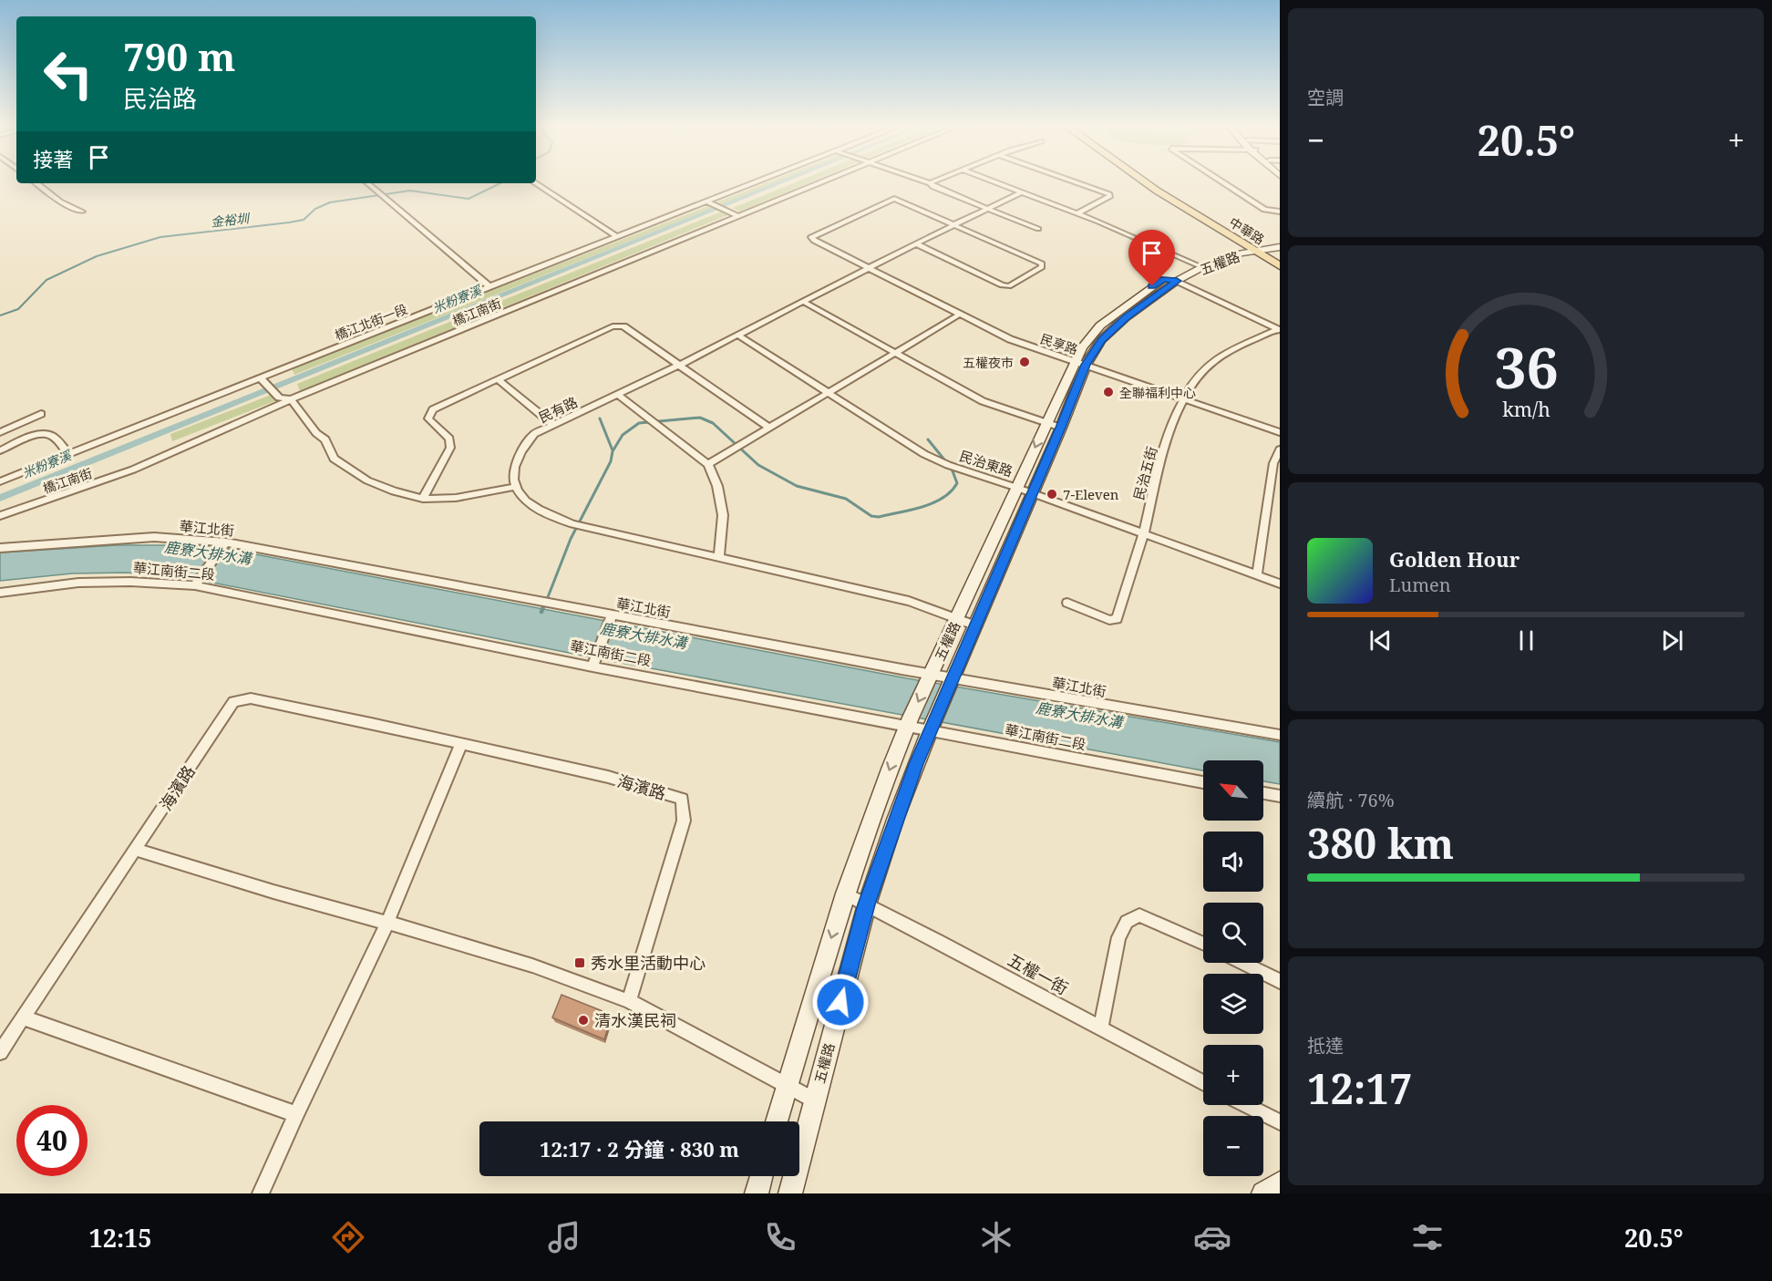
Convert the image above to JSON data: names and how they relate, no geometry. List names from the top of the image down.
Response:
{
  "streets": {
    "main road": ["中華路"],
    "street": [
      "五權路",
      "橋江南街",
      "橋江北街一段",
      "民享路",
      "民有路",
      "民治東路",
      "民治五街",
      "華江北街",
      "華江南街二段",
      "海濱路",
      "五權一街"
    ]
  },
  "crossings": [
    ["中華路", "五權路"],
    ["五權路", "民享路"],
    ["五權路", "民治東路"],
    ["五權路", "華江北街"],
    ["五權路", "華江南街二段"],
    ["五權路", "五權一街"],
    ["民享路", "民有路"],
    ["民享路", "民治五街"],
    ["民有路", "民治東路"],
    ["民治東路", "民治五街"]
  ],
  "water": ["金裕圳", "米粉寮溪", "鹿寮大排水溝"],
  "places": {
    "other": [
      "五權夜市",
      "全聯福利中心",
      "7-Eleven",
      "清水漢民祠"
    ],
    "transit": ["秀水里活動中心"]
  },
  "north": "top left",
  "page": {
    "tile": [
      "空調",
      ["續航 · 76%", "380 km"],
      ["抵達", "12:17"]
    ],
    "turn": ["790 m", "民治路"],
    "heat": ["−", "20.5°", "+"],
    "then": "接著",
    "song": ["Golden Hour", "Lumen"],
    "map_buttons": ["+", "−"],
    "limit": "40",
    "trip": "12:17 · 2 分鐘 · 830 m",
    "tabs": ["12:15", "20.5°"],
    "gauge": ["36", "km/h"]
  }
}
